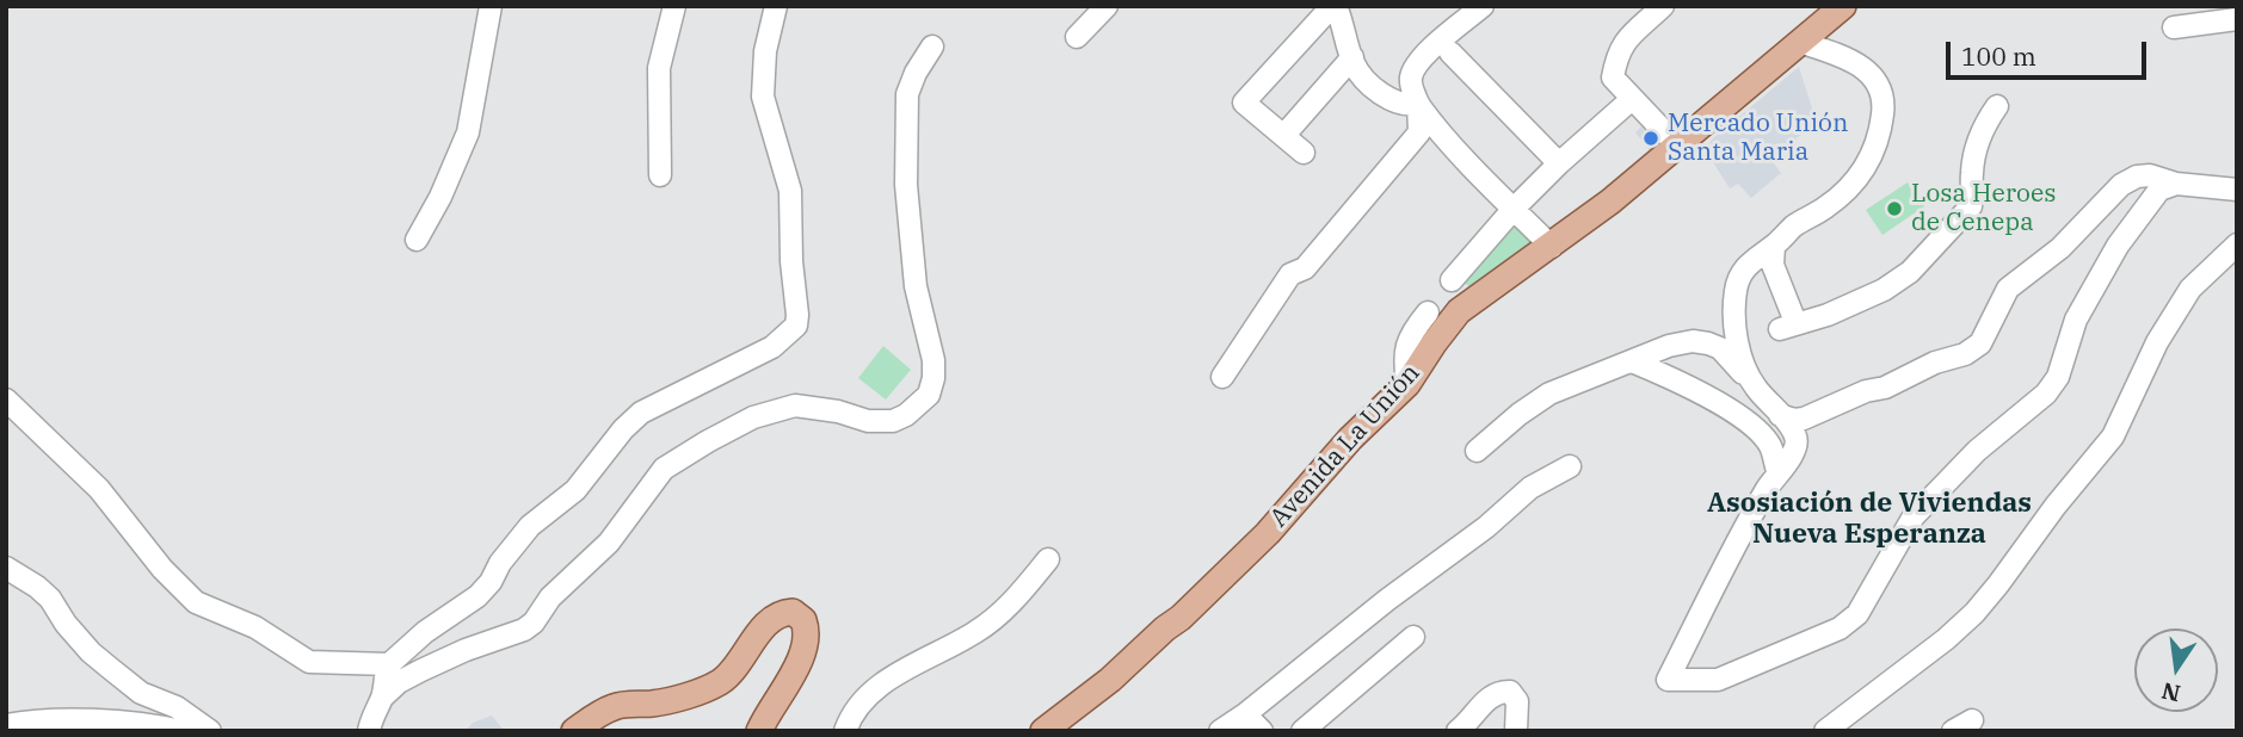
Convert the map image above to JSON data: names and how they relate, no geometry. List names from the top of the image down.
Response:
{
  "streets": {
    "main road": ["Avenida La Unión"]
  },
  "districts": ["Asosiación de Viviendas Nueva Esperanza"],
  "places": ["Mercado Unión Santa Maria", "Losa Heroes de Cenepa"],
  "scale_bar": "100 m",
  "north": "bottom"
}
